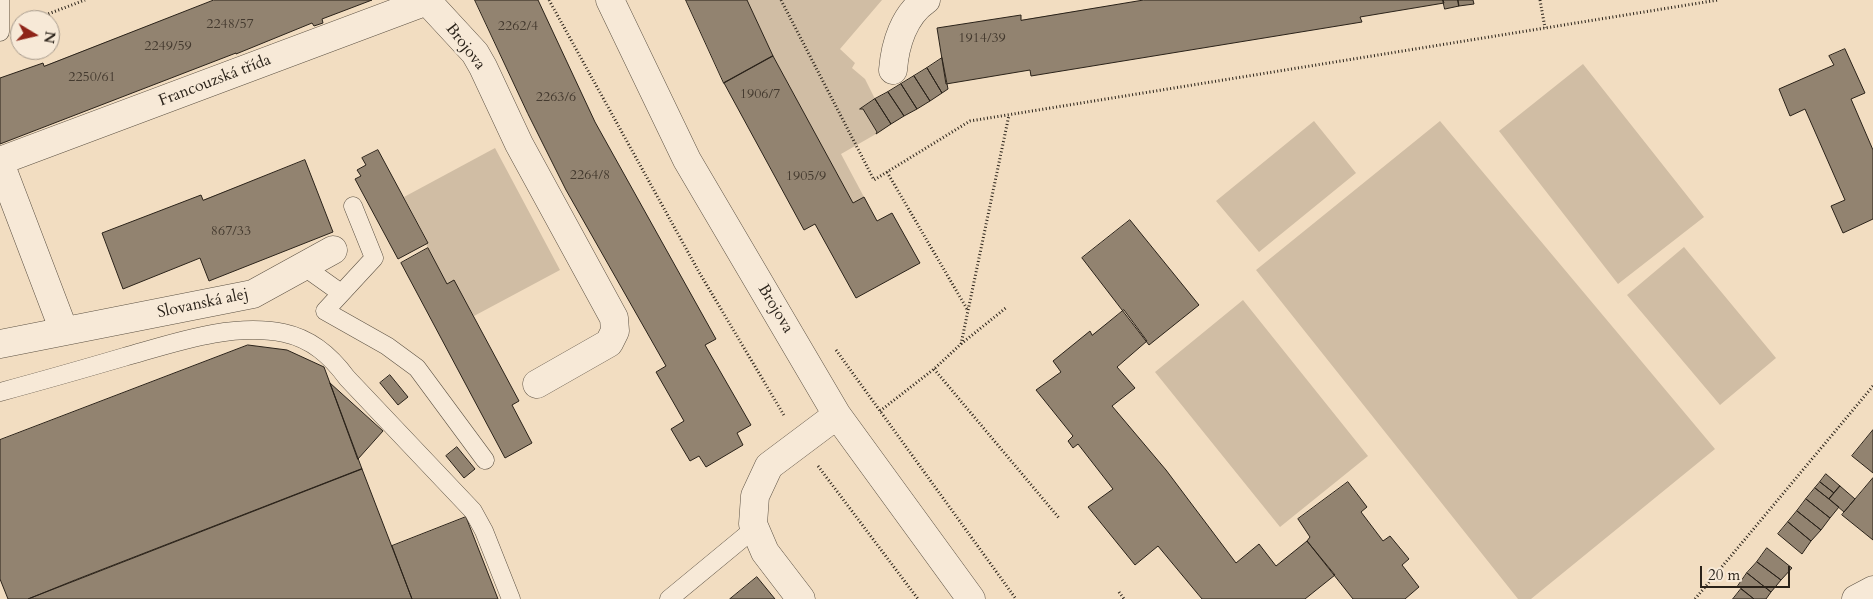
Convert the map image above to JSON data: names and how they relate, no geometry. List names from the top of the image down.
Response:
{
  "streets": {
    "street": ["Brojova", "Francouzská třída", "Slovanská alej"]
  },
  "crossings": [
    ["Brojova", "Francouzská třída"]
  ],
  "house_numbers": [
    "2248/57",
    "2262/4",
    "1914/39",
    "2249/59",
    "2250/61",
    "1906/7",
    "2263/6",
    "2264/8",
    "1905/9",
    "867/33"
  ],
  "scale_bar": "20 m",
  "north": "right"
}
